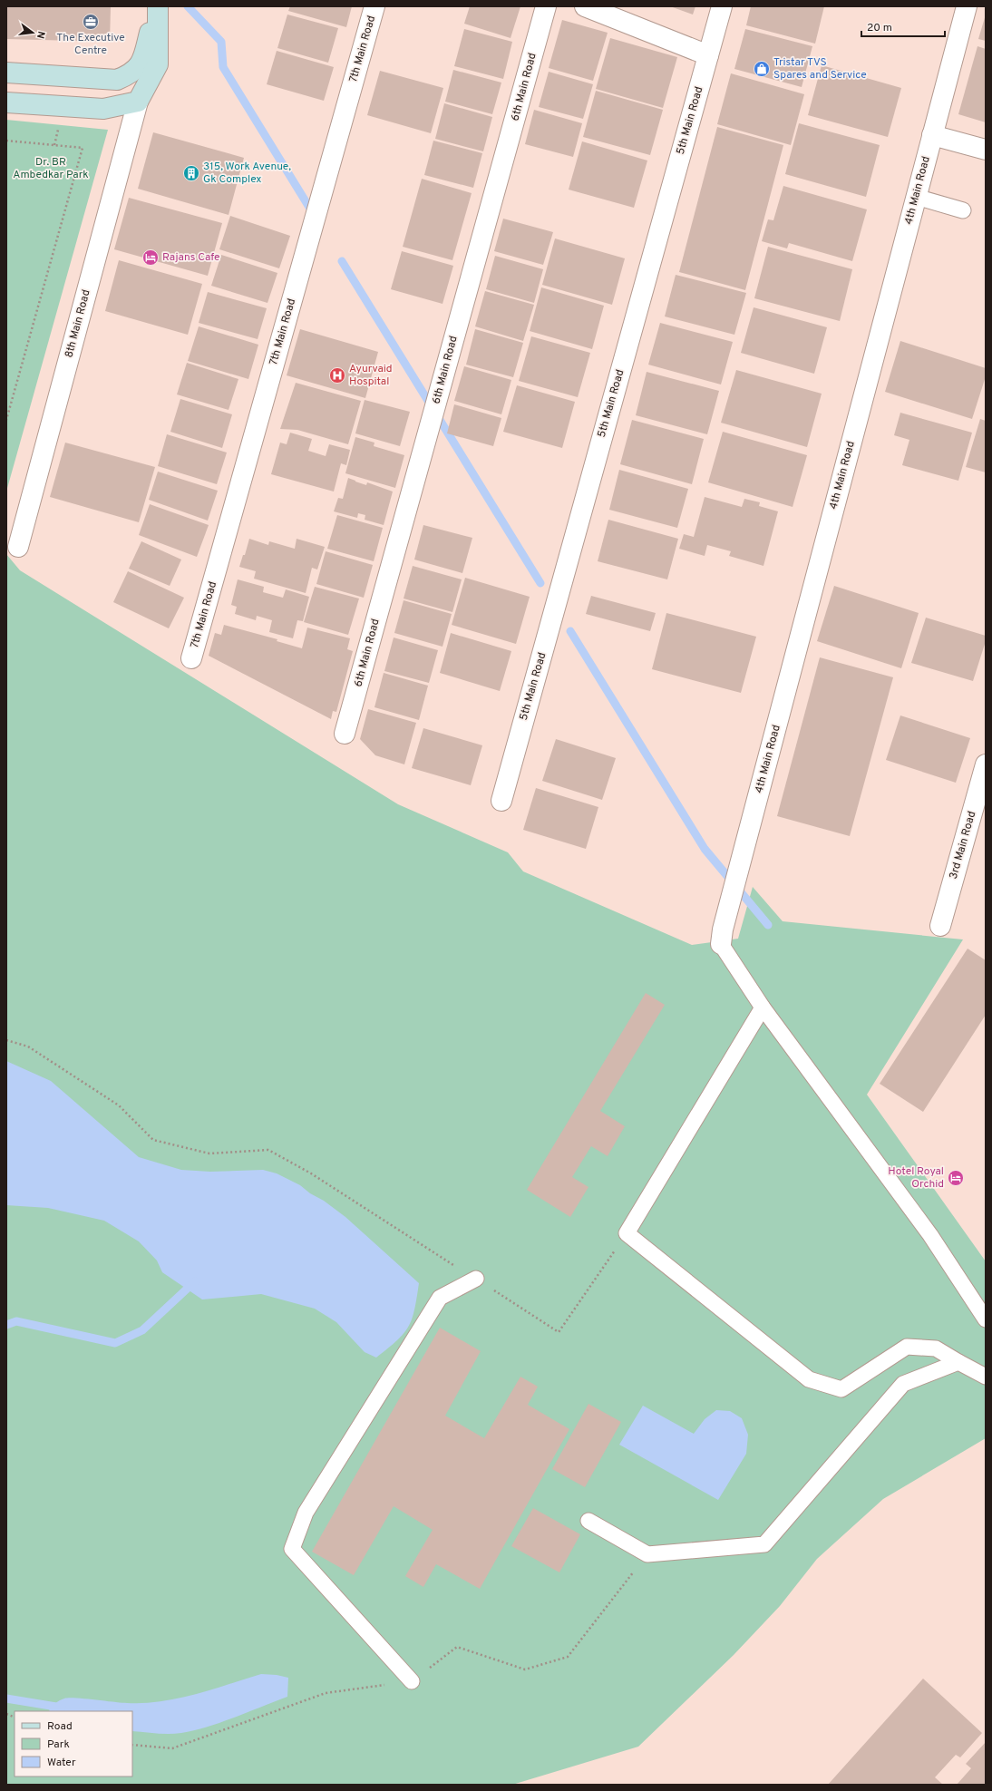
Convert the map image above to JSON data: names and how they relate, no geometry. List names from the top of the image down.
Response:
{
  "streets": {
    "street": [
      "7th Main Road",
      "6th Main Road",
      "5th Main Road",
      "4th Main Road",
      "8th Main Road",
      "3rd Main Road"
    ]
  },
  "parks": ["Dr. BR Ambedkar Park"],
  "places": {
    "office": ["The Executive Centre"],
    "shop": ["Tristar TVS Spares and Service"],
    "building": ["315, Work Avenue, Gk Complex"],
    "hotel": ["Rajans Cafe", "Hotel Royal Orchid"],
    "hospital": ["Ayurvaid Hospital"]
  },
  "legend": ["Road", "Park", "Water"],
  "scale_bar": "20 m",
  "north": "right"
}
